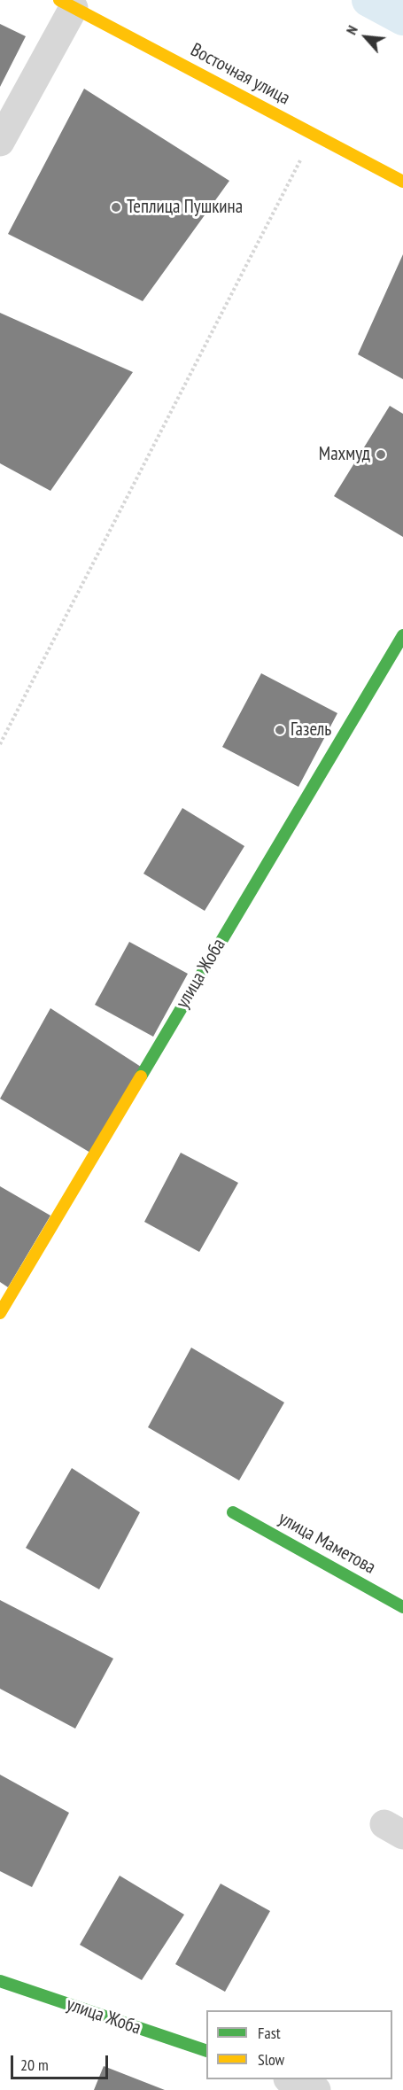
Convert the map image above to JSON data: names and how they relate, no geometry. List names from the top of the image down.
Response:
{
  "streets": {
    "street": ["Восточная улица", "улица Жоба", "улица Маметова"]
  },
  "places": ["Теплица Пушкина", "Махмуд", "Газель"],
  "legend": ["Fast", "Slow"],
  "scale_bar": "20 m",
  "north": "top left"
}
